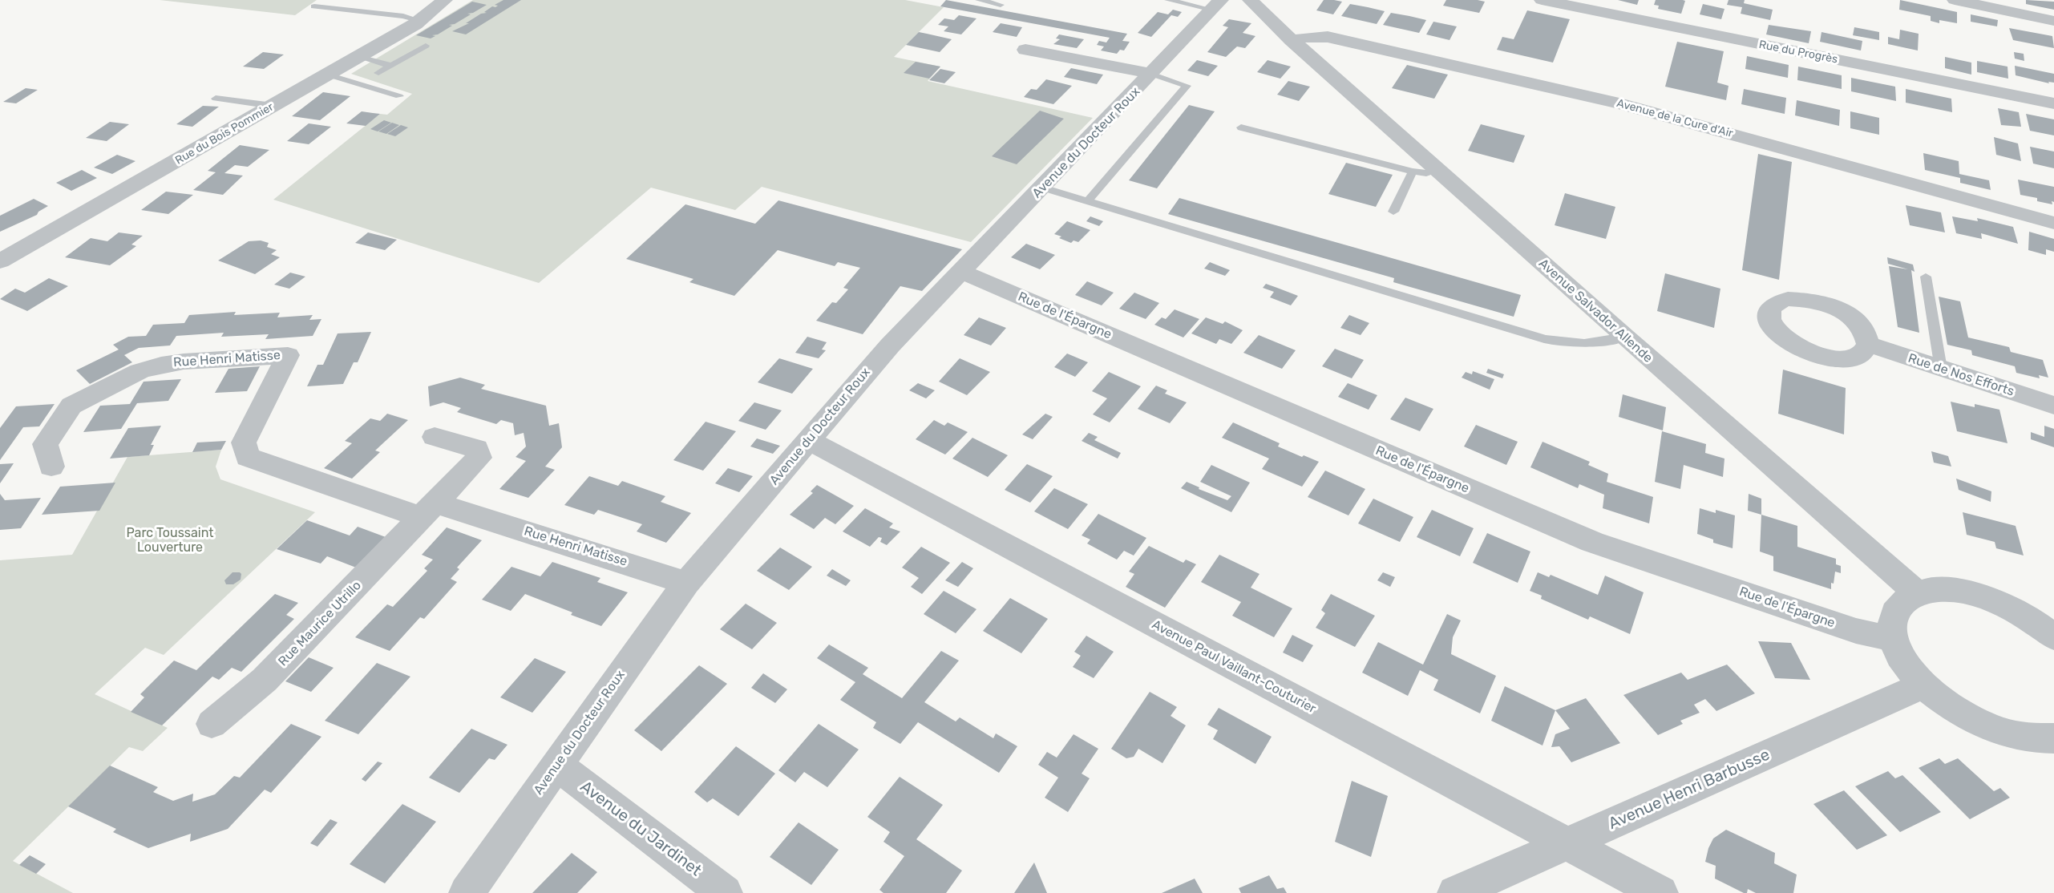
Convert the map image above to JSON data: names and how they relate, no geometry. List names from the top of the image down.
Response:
{
  "streets": {
    "street": [
      "Rue du Progrès",
      "Avenue de la Cure d'Air",
      "Rue du Bois Pommier",
      "Avenue du Docteur Roux",
      "Avenue Salvador Allende",
      "Rue de l'Épargne",
      "Rue Henri Matisse",
      "Rue de Nos Efforts",
      "Rue Maurice Utrillo",
      "Avenue Paul Vaillant-Couturier",
      "Avenue Henri Barbusse",
      "Avenue du Jardinet"
    ]
  },
  "crossings": [
    ["Avenue de la Cure d'Air", "Avenue Salvador Allende"],
    ["Avenue du Docteur Roux", "Avenue Salvador Allende"],
    ["Avenue du Docteur Roux", "Rue de l'Épargne"],
    ["Avenue du Docteur Roux", "Rue Henri Matisse"],
    ["Avenue du Docteur Roux", "Avenue Paul Vaillant-Couturier"],
    ["Avenue du Docteur Roux", "Avenue du Jardinet"],
    ["Rue Henri Matisse", "Rue Maurice Utrillo"],
    ["Avenue Paul Vaillant-Couturier", "Avenue Henri Barbusse"]
  ],
  "parks": ["Parc Toussaint Louverture"]
}
